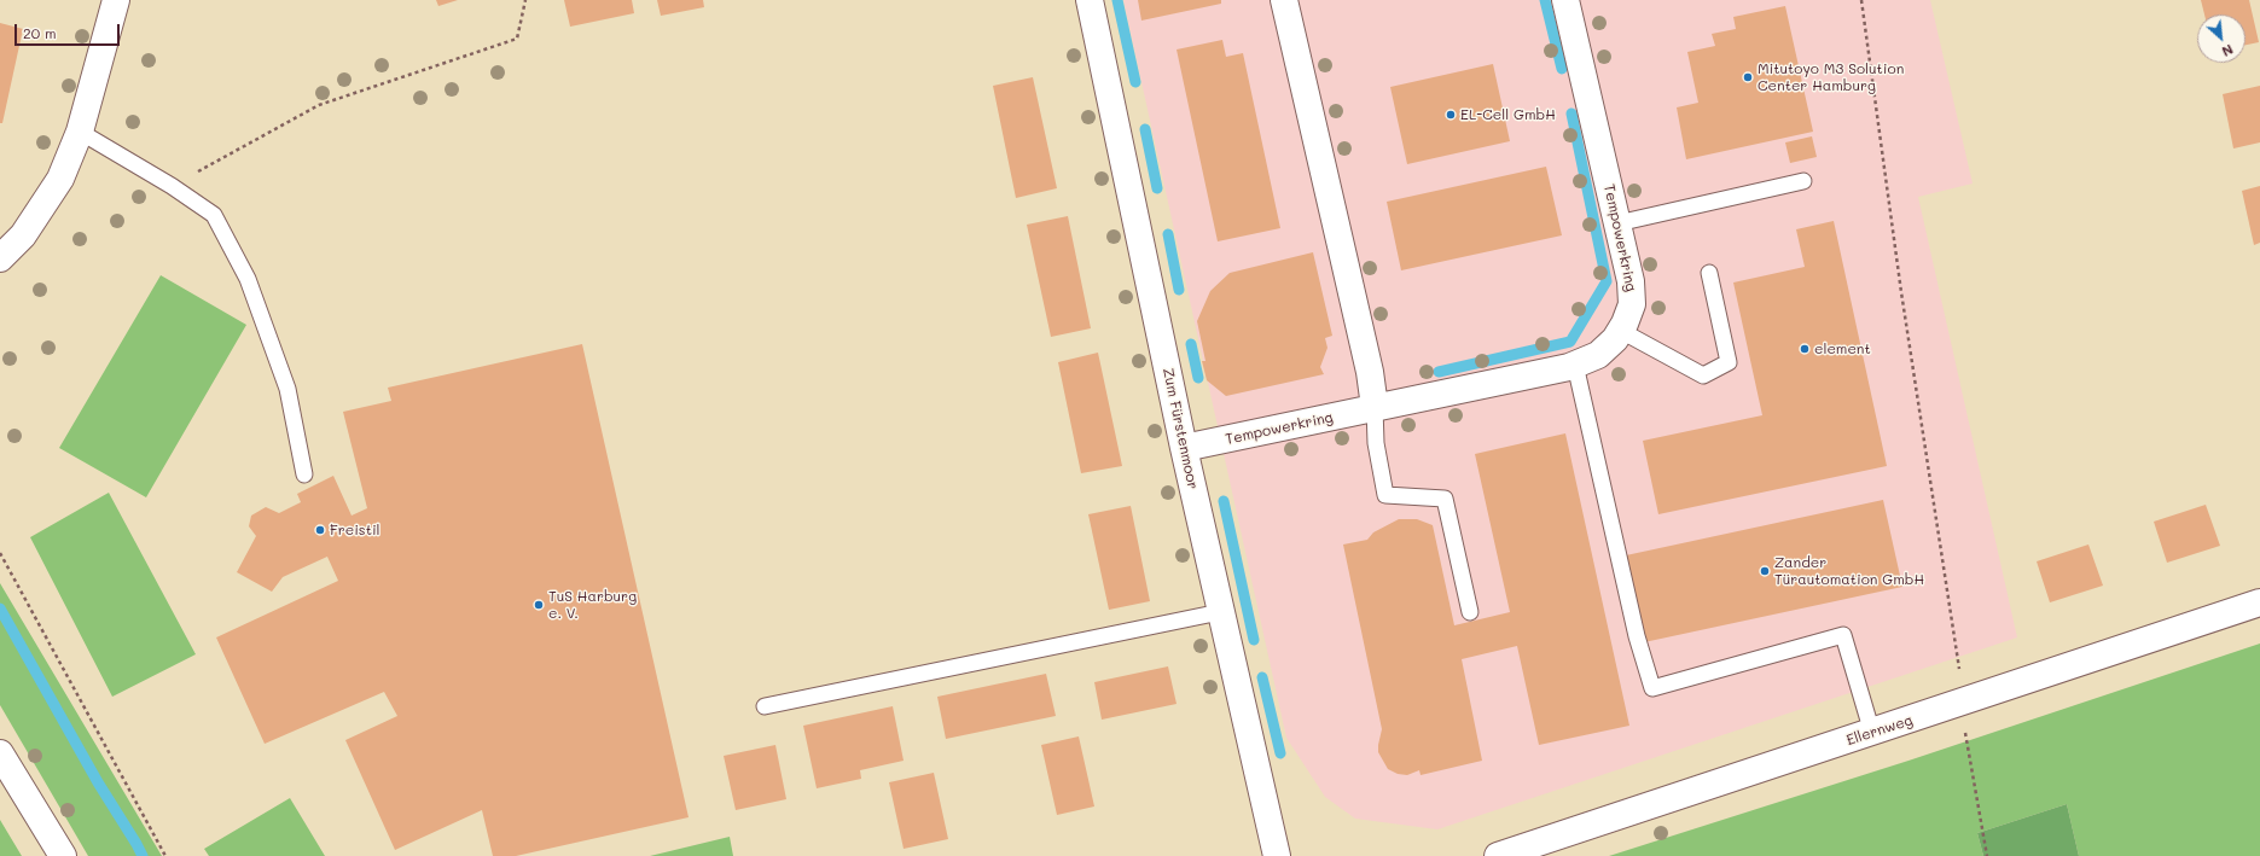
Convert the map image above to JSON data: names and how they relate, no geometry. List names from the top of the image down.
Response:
{
  "streets": {
    "street": ["Tempowerkring", "Zum Fürstenmoor", "Ellernweg"]
  },
  "crossings": [
    ["Tempowerkring", "Zum Fürstenmoor"]
  ],
  "places": [
    "Mitutoyo M3 Solution Center Hamburg",
    "EL-Cell GmbH",
    "element",
    "Freistil",
    "Zander Türautomation GmbH",
    "TuS Harburg e. V."
  ],
  "scale_bar": "20 m",
  "north": "bottom right"
}
